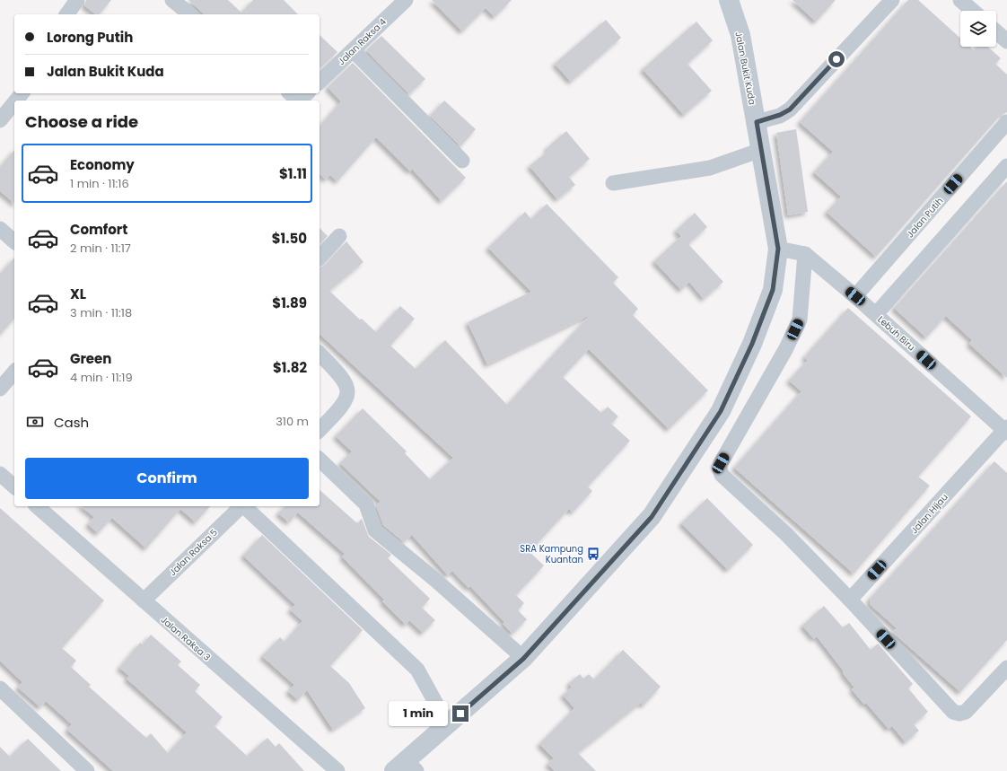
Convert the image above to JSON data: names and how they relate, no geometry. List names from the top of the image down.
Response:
{
  "streets": {
    "street": [
      "Jalan Raksa 4",
      "Jalan Bukit Kuda",
      "Jalan Putih",
      "Lebuh Biru",
      "Jalan Hijau",
      "Jalan Raksa 5",
      "Jalan Raksa 3"
    ]
  },
  "crossings": [
    ["Jalan Bukit Kuda", "Lebuh Biru"],
    ["Jalan Putih", "Lebuh Biru"],
    ["Lebuh Biru", "Jalan Hijau"],
    ["Jalan Raksa 5", "Jalan Raksa 3"]
  ],
  "places": {
    "bus stop": ["SRA Kampung Kuantan"]
  },
  "page": {
    "banner": ["Lorong Putih", "Jalan Bukit Kuda"],
    "heading": "Choose a ride",
    "list": [
      {
        "name": "Economy",
        "note": "1 min · 11:16",
        "value": "$1.11"
      },
      {
        "name": "Comfort",
        "note": "2 min · 11:17",
        "value": "$1.50"
      },
      {
        "name": "XL",
        "note": "3 min · 11:18",
        "value": "$1.89"
      },
      {
        "name": "Green",
        "note": "4 min · 11:19",
        "value": "$1.82"
      }
    ],
    "pay": ["Cash", "310 m"],
    "buttons": "Confirm",
    "bubble": "1 min"
  }
}
